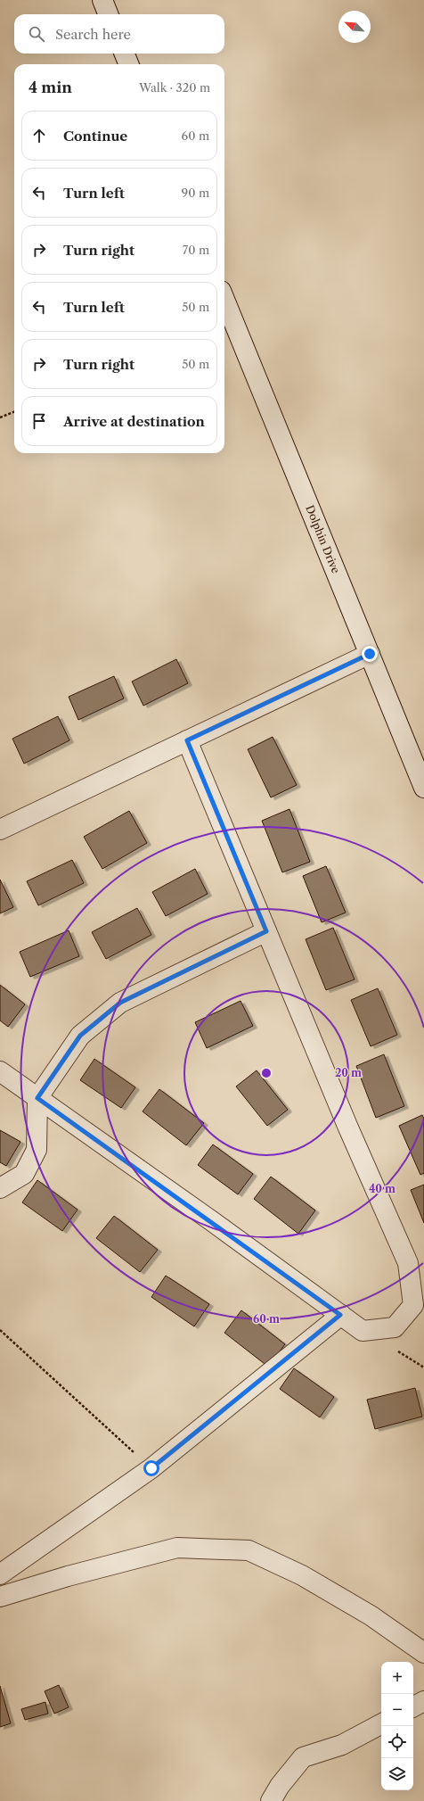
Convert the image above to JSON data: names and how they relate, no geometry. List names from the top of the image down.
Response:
{
  "streets": {
    "street": ["Dolphin Drive"]
  },
  "north": "top left",
  "page": {
    "search": "Search here",
    "heading": ["4 min", "Walk · 320 m"],
    "list": [
      ["Continue", "60 m"],
      ["Turn left", "90 m"],
      ["Turn right", "70 m"],
      ["Turn left", "50 m"],
      ["Turn right", "50 m"],
      "Arrive at destination"
    ],
    "map_buttons": ["+", "−"]
  },
  "rings": ["20 m", "40 m", "60 m"]
}
